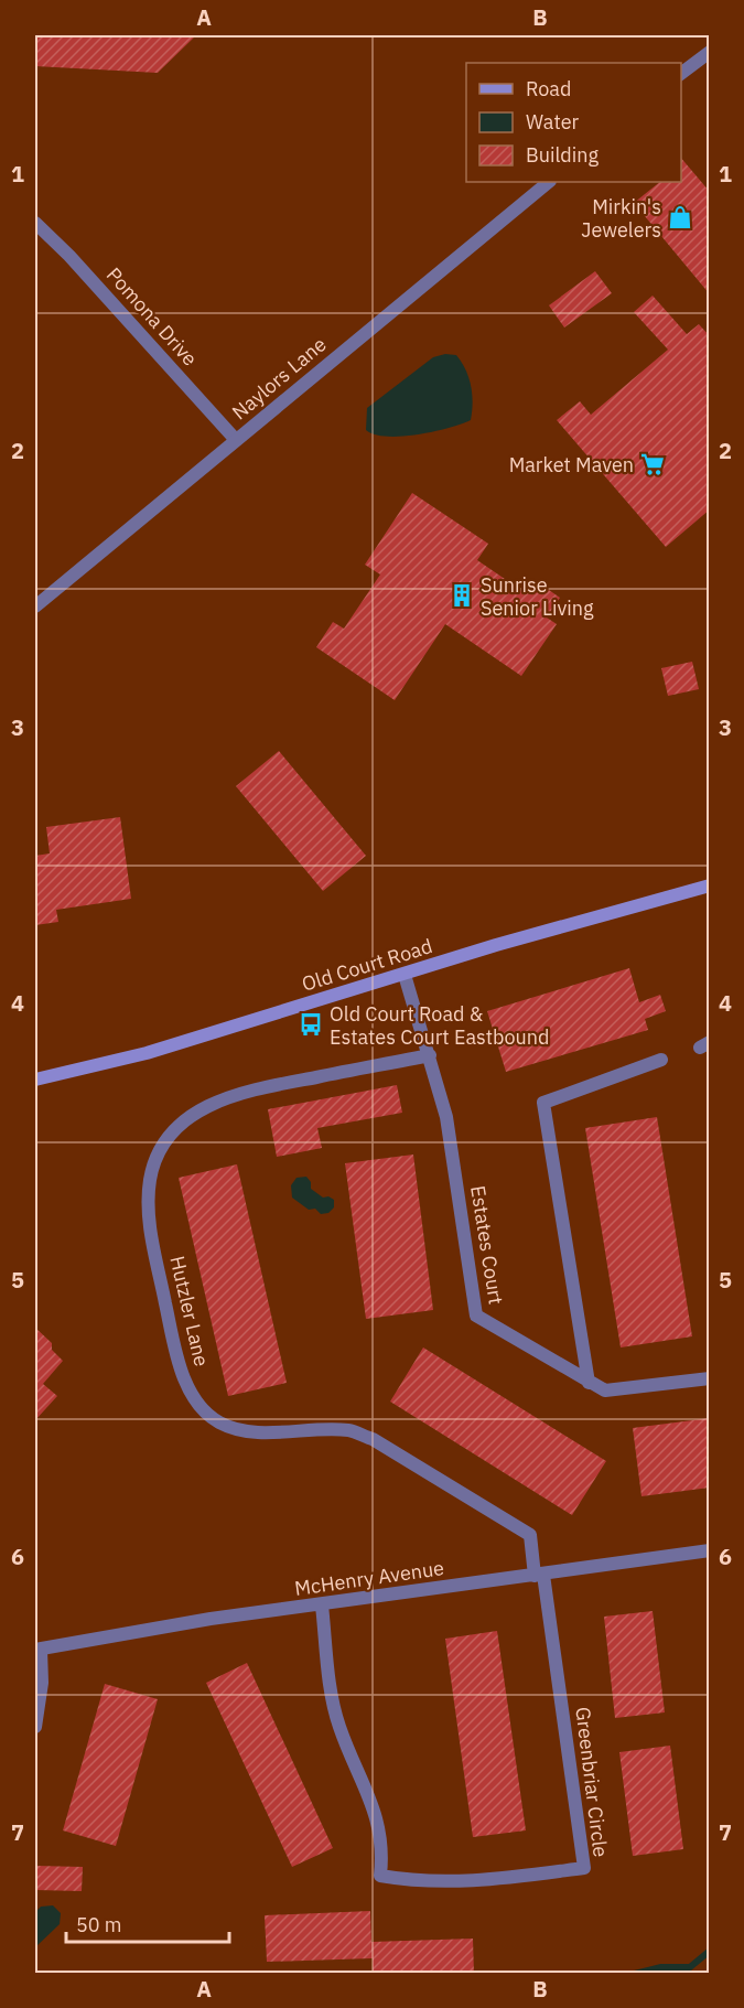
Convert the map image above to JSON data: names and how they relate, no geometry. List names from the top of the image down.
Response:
{
  "streets": {
    "main road": ["Old Court Road"],
    "street": [
      "Pomona Drive",
      "Naylors Lane",
      "Estates Court",
      "Hutzler Lane",
      "McHenry Avenue",
      "Greenbriar Circle"
    ]
  },
  "crossings": [
    ["Pomona Drive", "Naylors Lane"],
    ["Old Court Road", "Estates Court"],
    ["Estates Court", "Hutzler Lane"],
    ["Hutzler Lane", "McHenry Avenue"],
    ["Hutzler Lane", "Greenbriar Circle"],
    ["McHenry Avenue", "Greenbriar Circle"]
  ],
  "places": {
    "shop": ["Mirkin's Jewelers"],
    "supermarket": ["Market Maven"],
    "building": ["Sunrise Senior Living"],
    "bus stop": ["Old Court Road & Estates Court Eastbound"]
  },
  "legend": ["Road", "Water", "Building"],
  "scale_bar": "50 m",
  "grid": {
    "columns": ["A", "B"],
    "rows": [
      "1",
      "2",
      "3",
      "4",
      "5",
      "6",
      "7"
    ]
  }
}
